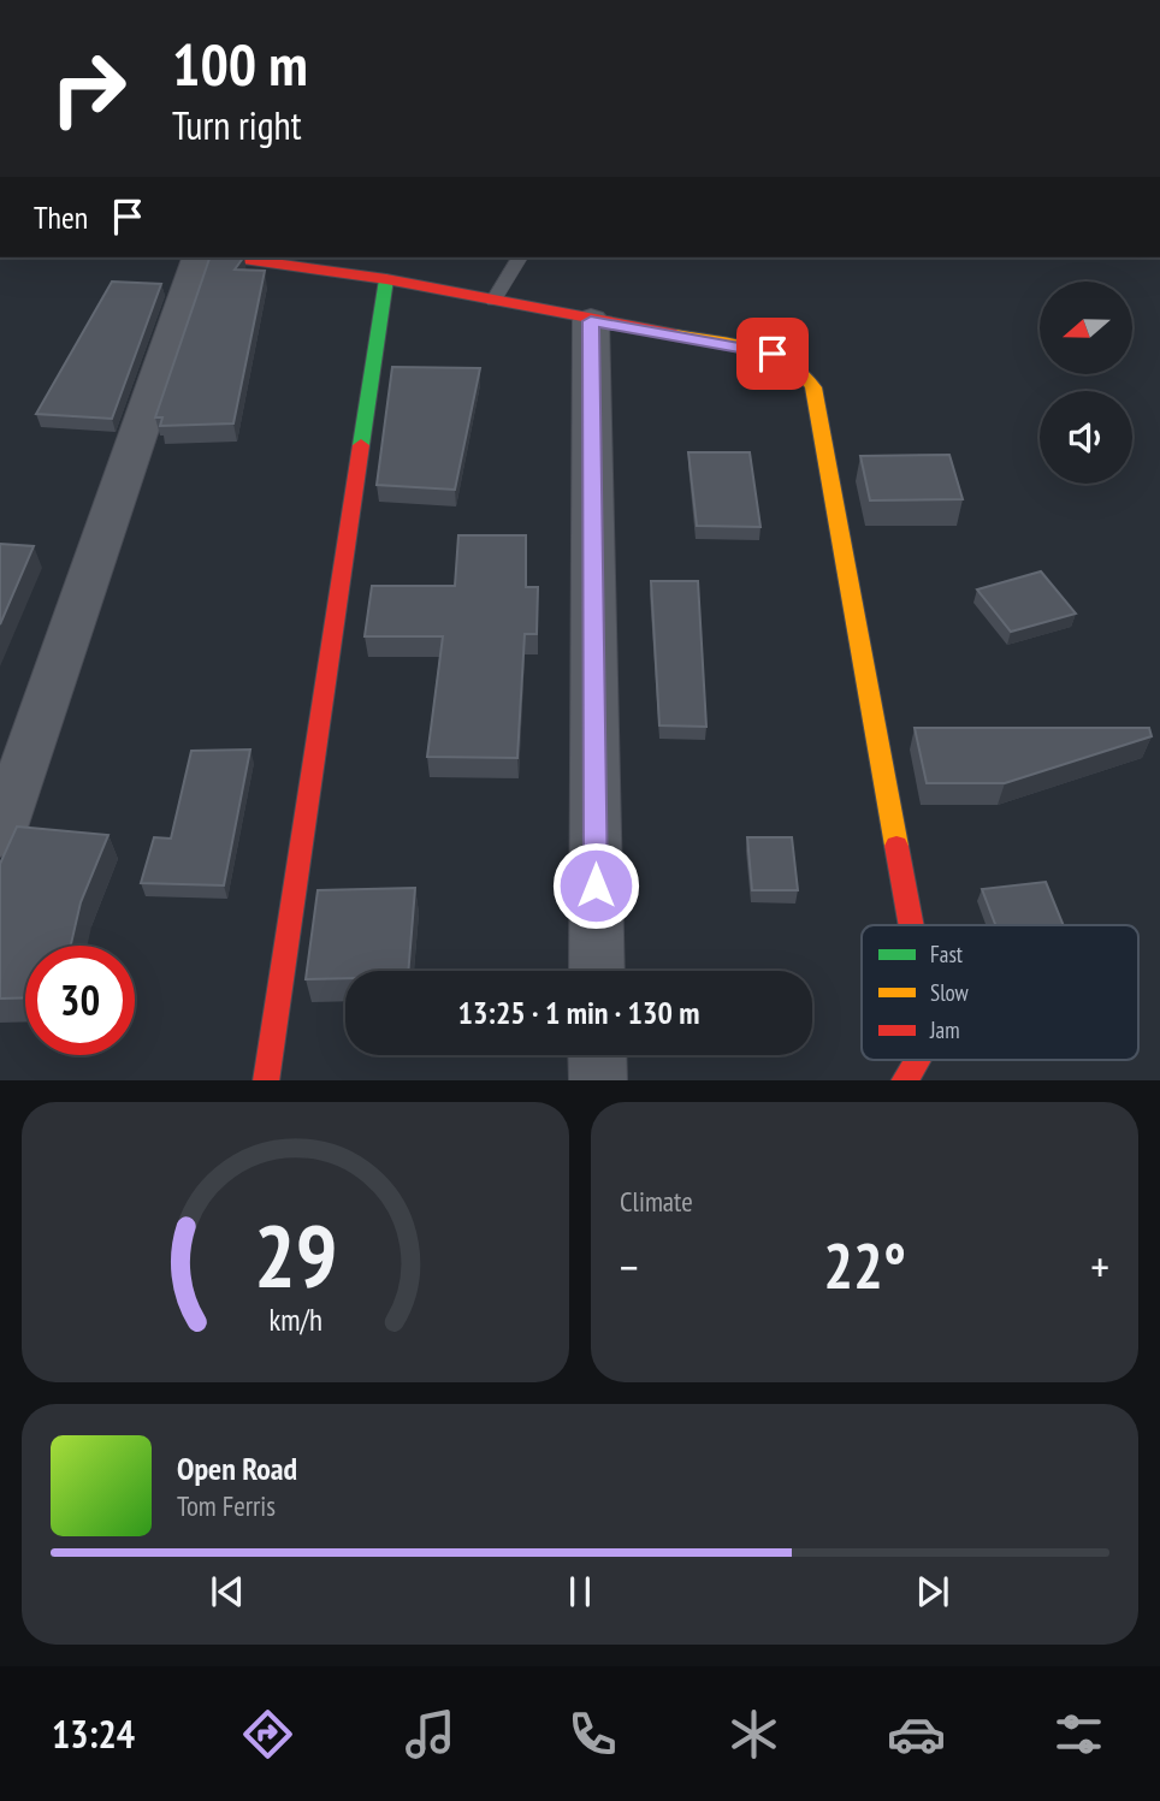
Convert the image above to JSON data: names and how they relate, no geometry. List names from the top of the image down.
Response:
{
  "legend": ["Fast", "Slow", "Jam"],
  "north": "left",
  "page": {
    "turn": ["100 m", "Turn right"],
    "then": "Then",
    "limit": "30",
    "trip": "13:25 · 1 min · 130 m",
    "tile": "Climate",
    "heat": ["−", "22°", "+"],
    "song": ["Open Road", "Tom Ferris"],
    "tabs": "13:24",
    "gauge": ["29", "km/h"]
  }
}
